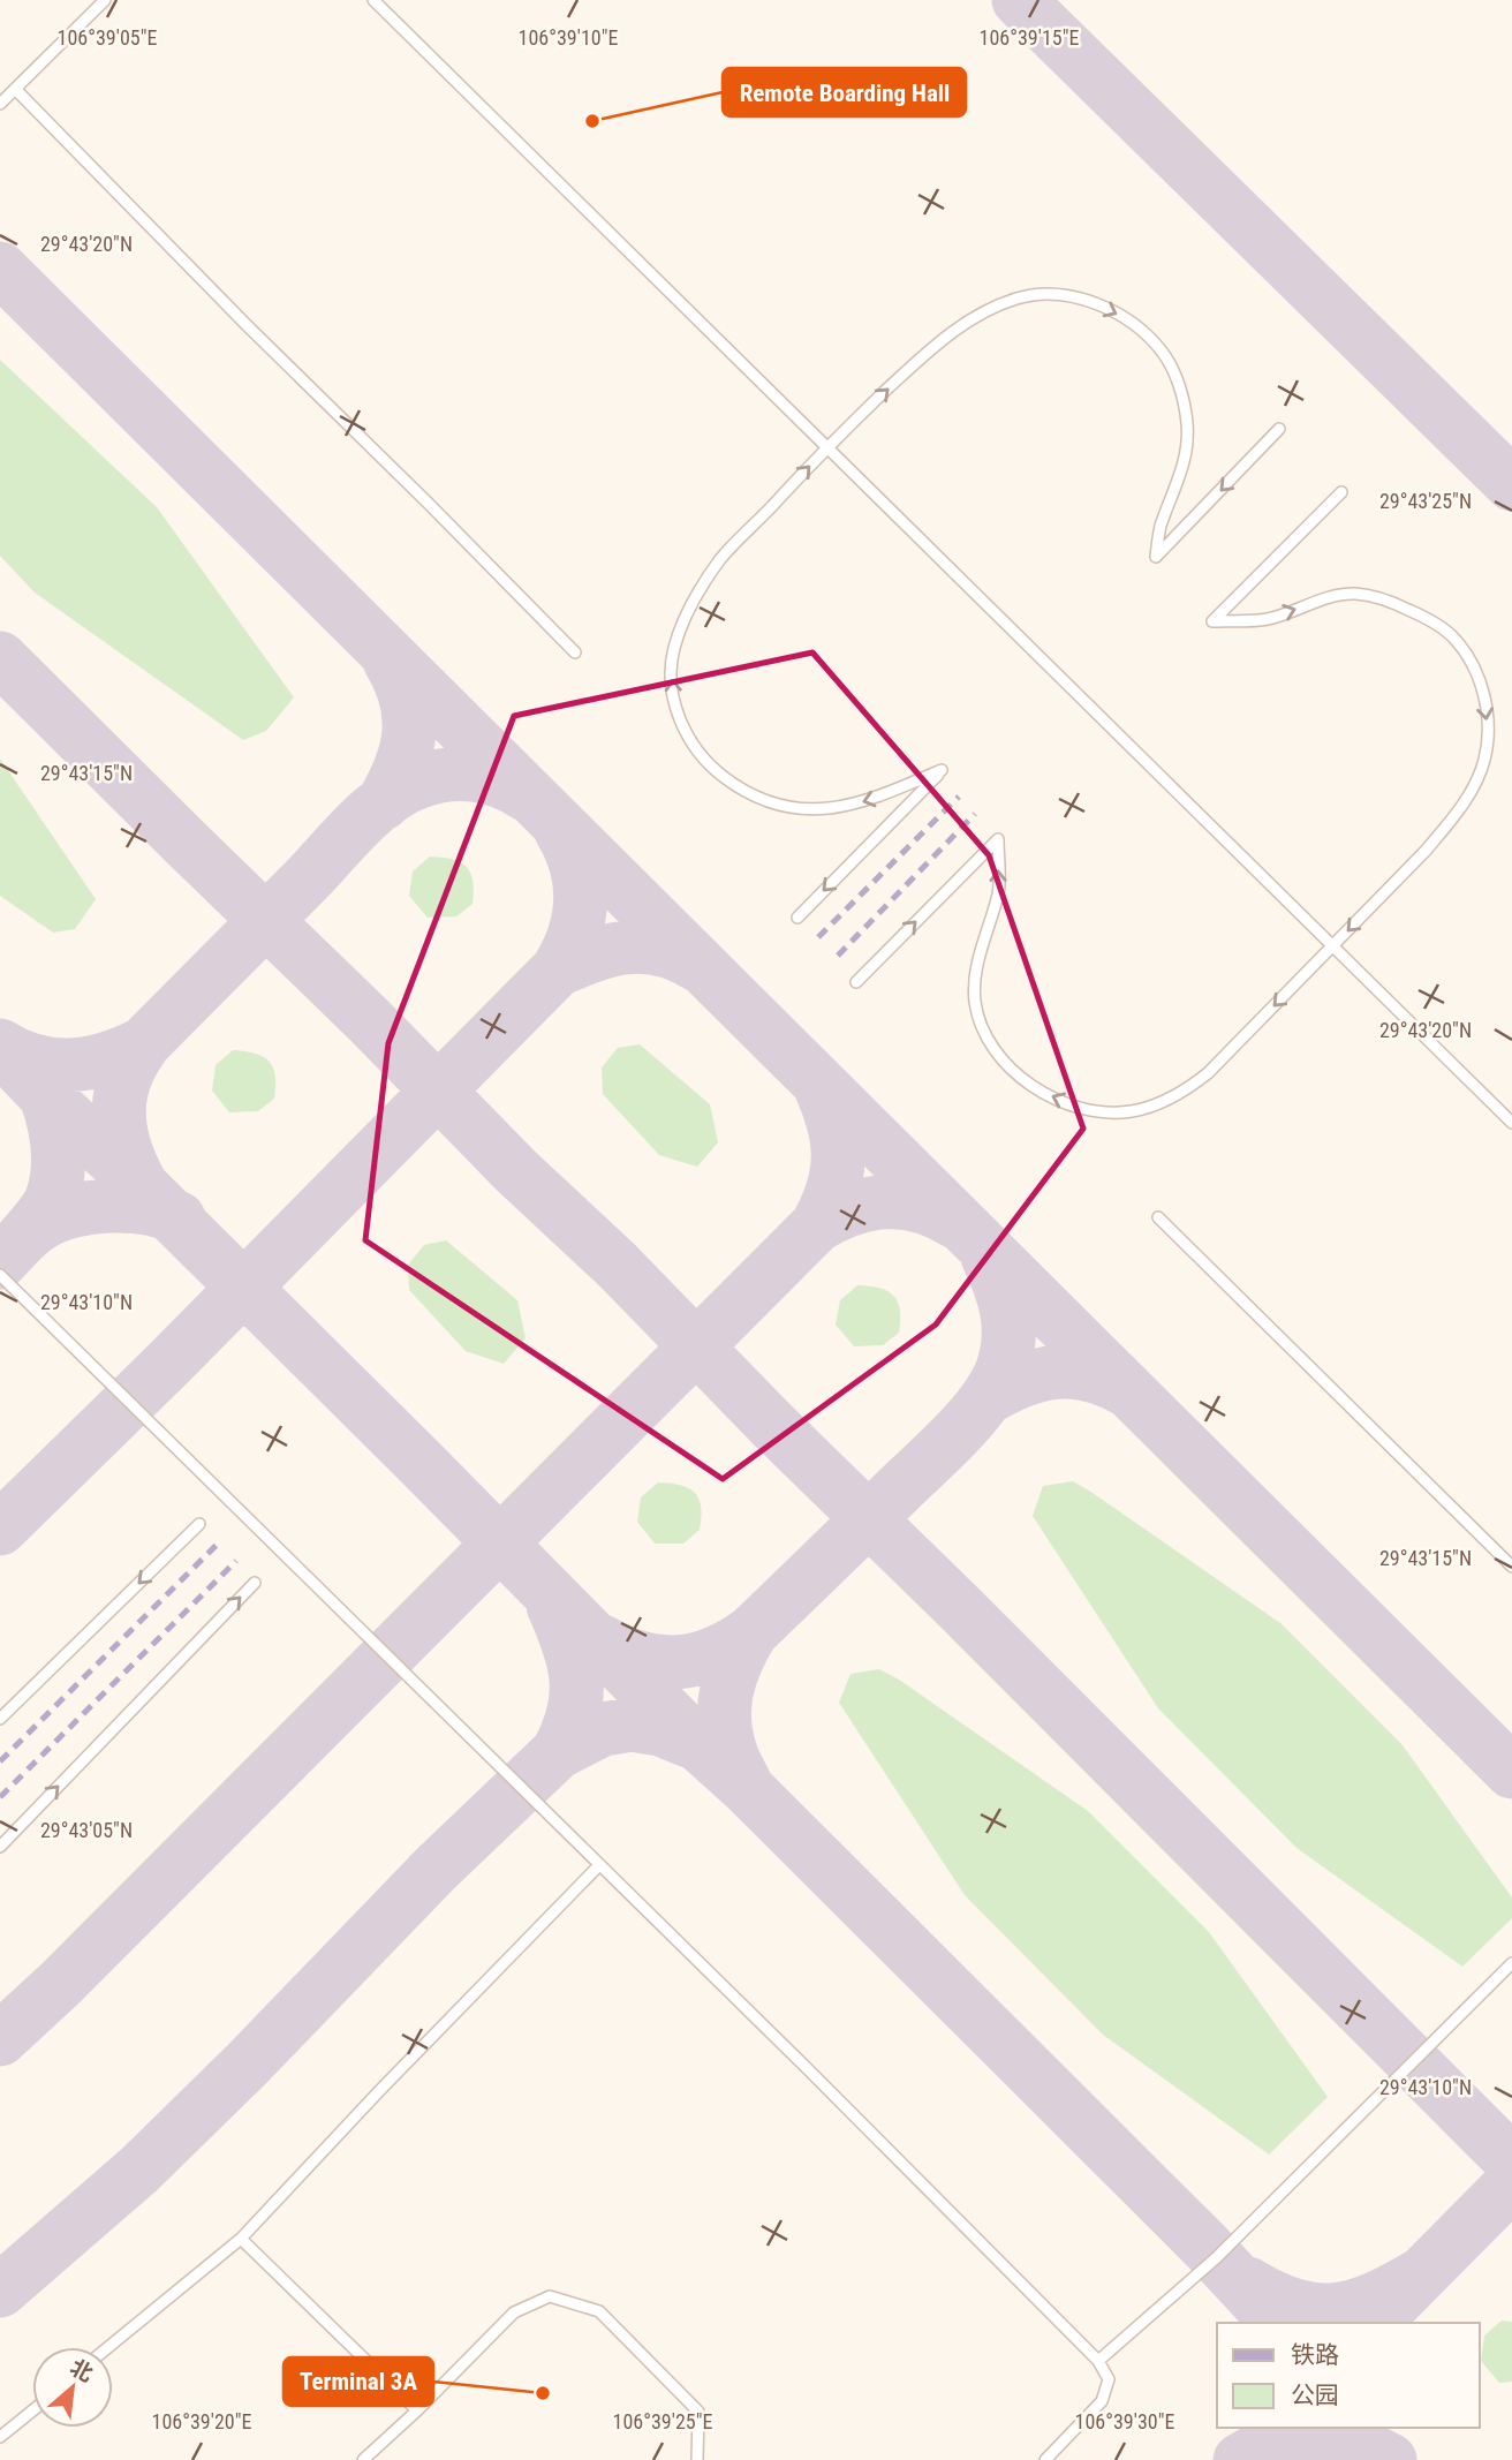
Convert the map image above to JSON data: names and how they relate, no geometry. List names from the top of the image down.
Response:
{
  "places": ["Remote Boarding Hall", "Terminal 3A"],
  "legend": ["铁路", "公园"],
  "north": "top right",
  "coordinates": [
    "106°39'05\"E",
    "106°39'15\"E",
    "106°39'10\"E",
    "29°43'20\"N",
    "29°43'25\"N",
    "29°43'15\"N",
    "29°43'10\"N",
    "29°43'05\"N",
    "106°39'20\"E",
    "106°39'25\"E",
    "106°39'30\"E"
  ]
}
